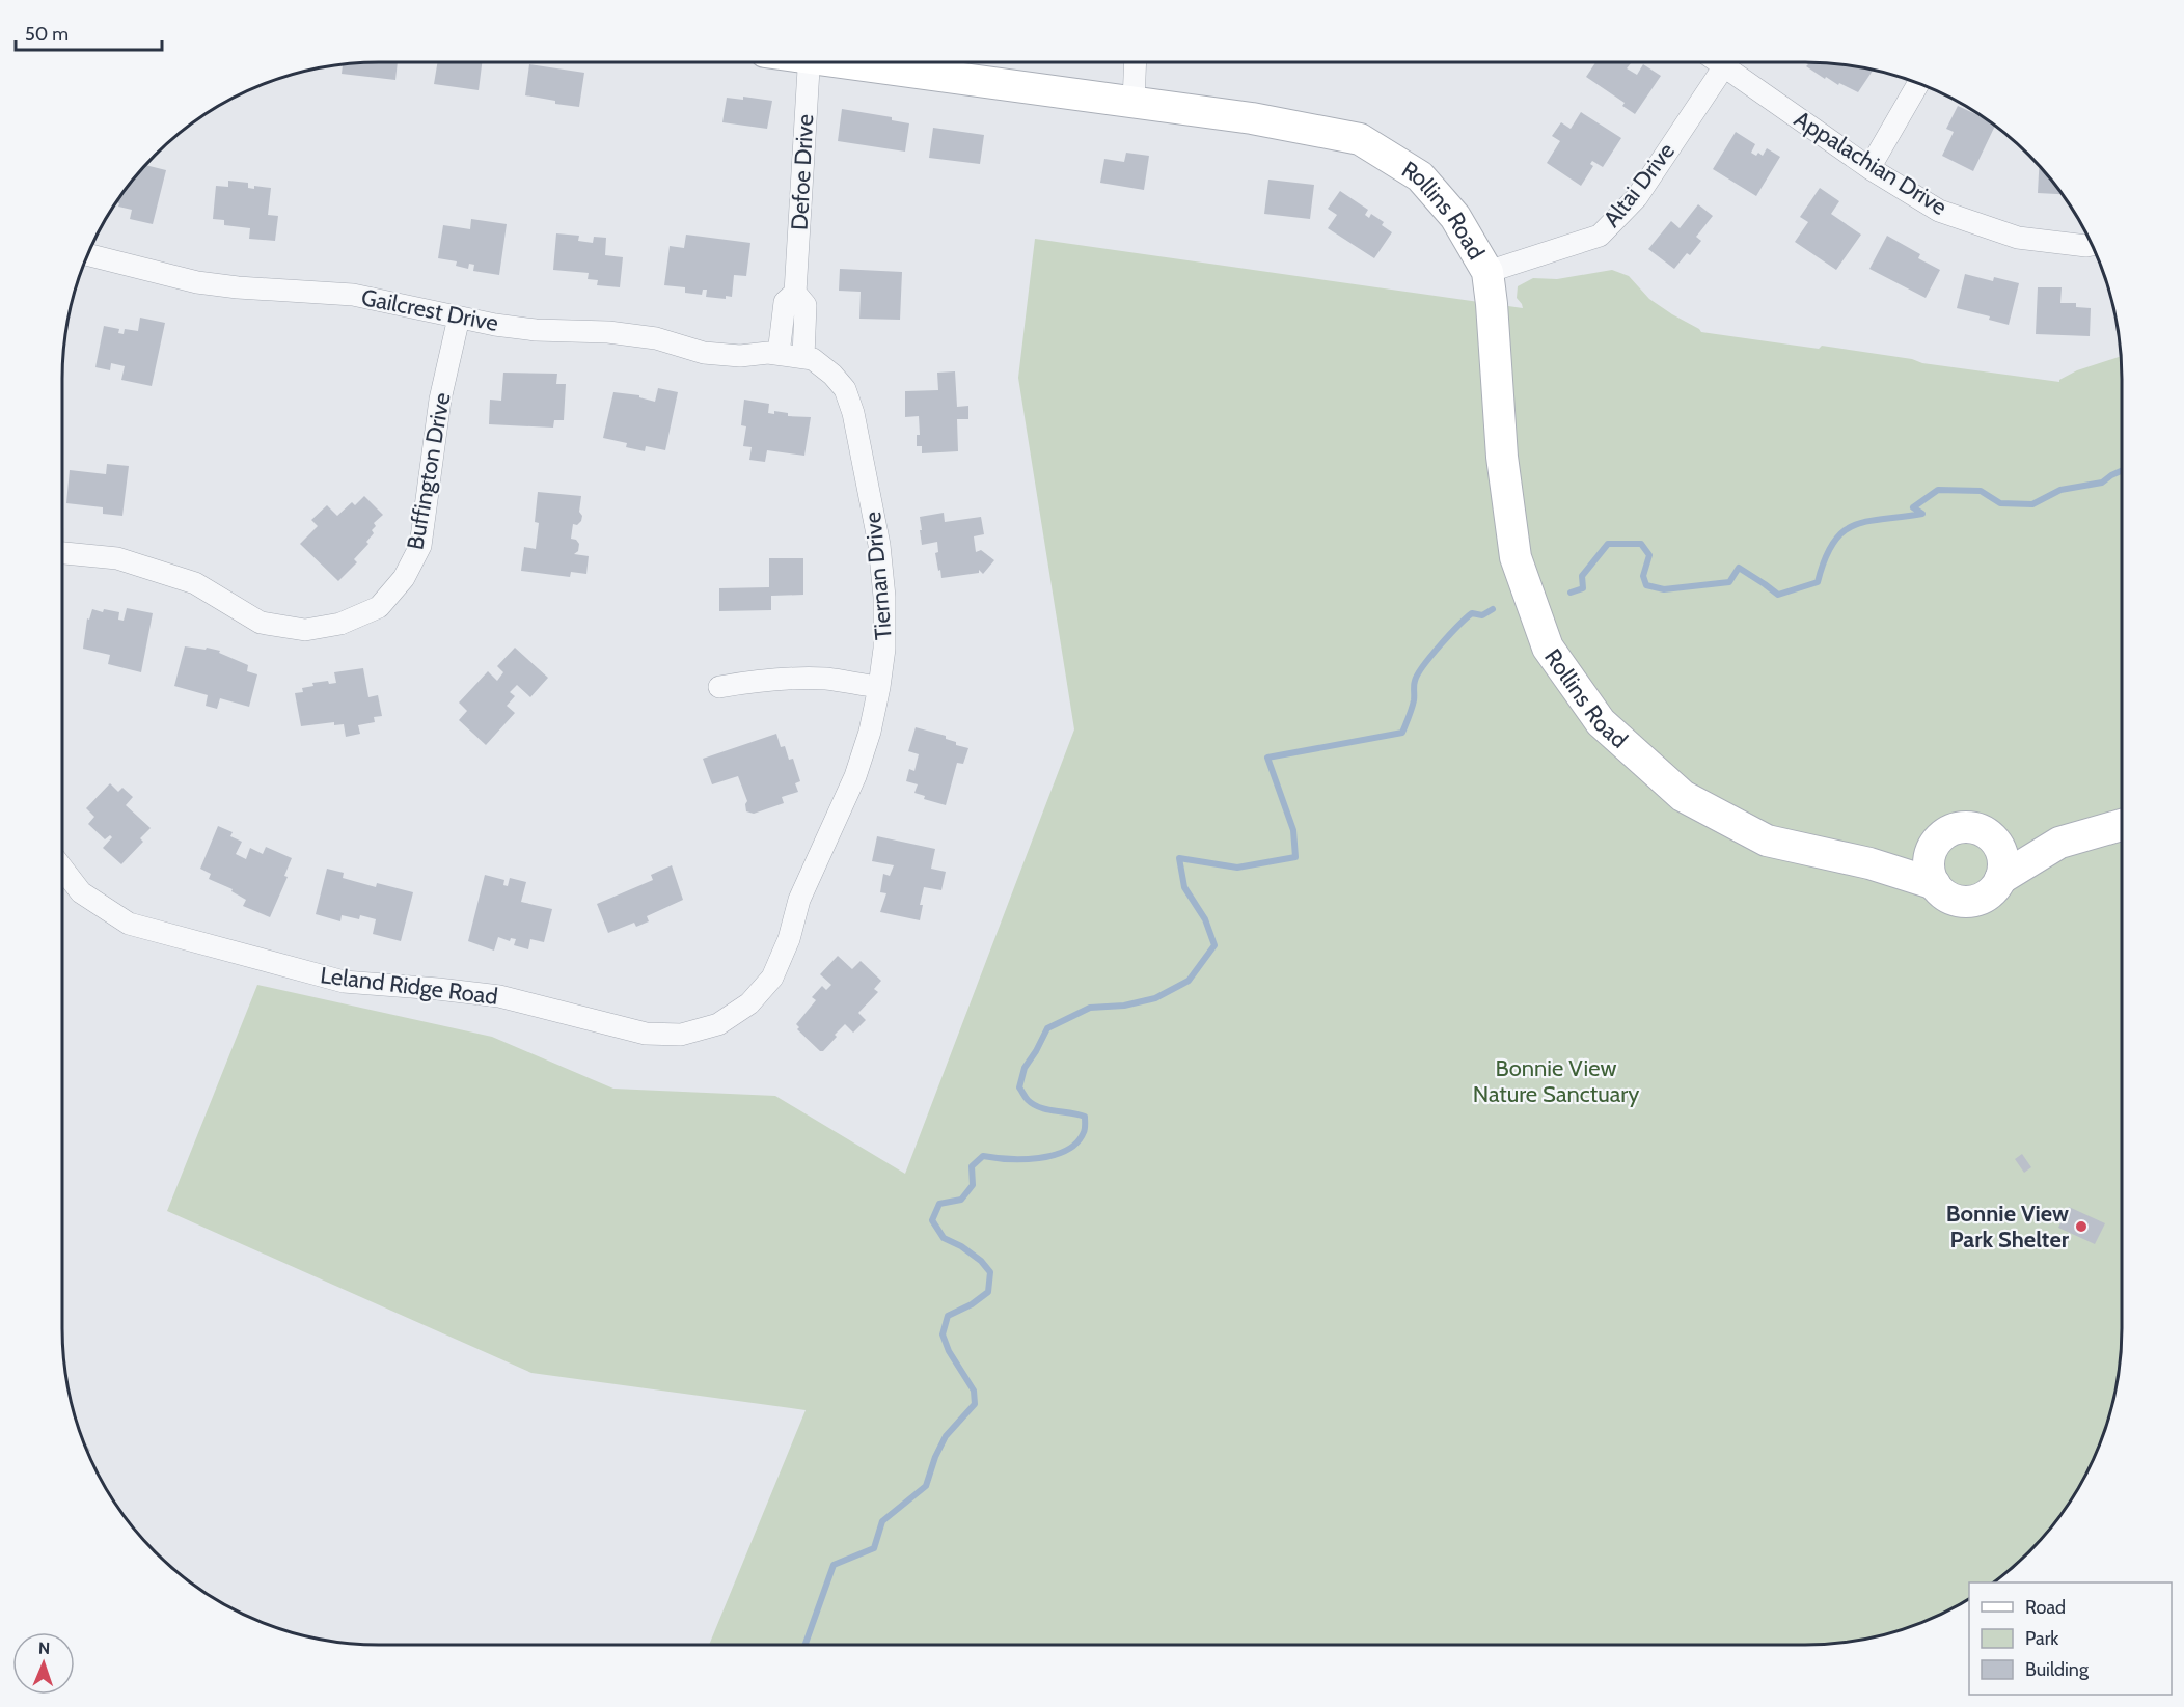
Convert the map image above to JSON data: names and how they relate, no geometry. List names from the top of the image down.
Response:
{
  "streets": {
    "street": [
      "Appalachian Drive",
      "Defoe Drive",
      "Altai Drive",
      "Rollins Road",
      "Gailcrest Drive",
      "Buffington Drive",
      "Tiernan Drive",
      "Leland Ridge Road"
    ]
  },
  "crossings": [
    ["Appalachian Drive", "Altai Drive"],
    ["Defoe Drive", "Gailcrest Drive"],
    ["Defoe Drive", "Tiernan Drive"],
    ["Altai Drive", "Rollins Road"],
    ["Gailcrest Drive", "Buffington Drive"],
    ["Gailcrest Drive", "Tiernan Drive"],
    ["Tiernan Drive", "Leland Ridge Road"]
  ],
  "parks": ["Bonnie View Nature Sanctuary"],
  "places": ["Bonnie View Park Shelter"],
  "legend": ["Road", "Park", "Building"],
  "scale_bar": "50 m",
  "north": "top"
}
